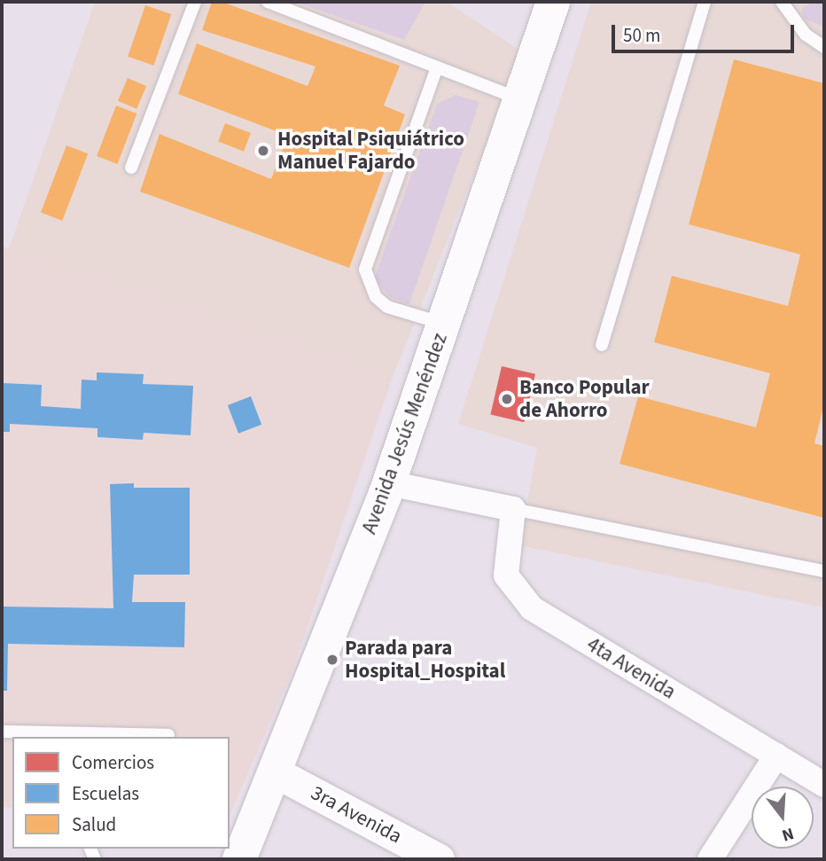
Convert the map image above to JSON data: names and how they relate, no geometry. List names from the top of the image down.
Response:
{
  "streets": {
    "main road": ["Avenida Jesús Menéndez"],
    "street": ["4ta Avenida", "3ra Avenida"]
  },
  "crossings": [
    ["Avenida Jesús Menéndez", "3ra Avenida"]
  ],
  "places": ["Hospital Psiquiátrico Manuel Fajardo", "Banco Popular de Ahorro", "Parada para Hospital_Hospital"],
  "legend": ["Comercios", "Escuelas", "Salud"],
  "scale_bar": "50 m",
  "north": "bottom"
}
